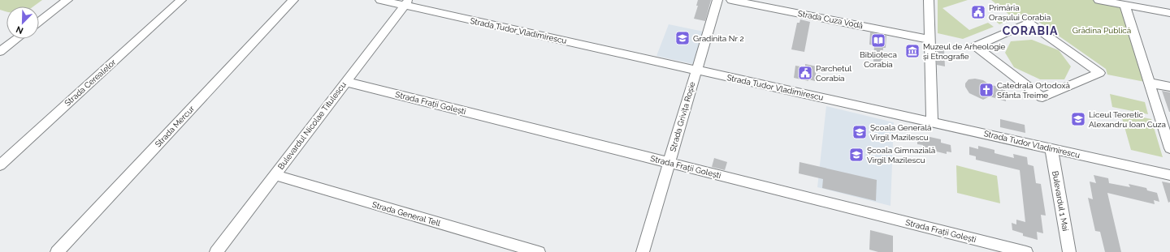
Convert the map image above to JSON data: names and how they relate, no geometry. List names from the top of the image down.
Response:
{
  "streets": {
    "street": [
      "Strada Cuza Vodă",
      "Strada Tudor Vladimirescu",
      "Strada Cerealelor",
      "Strada Frații Golești",
      "Strada Grivița Roșie",
      "Bulevardul Nicolae Titulescu",
      "Strada Mercur",
      "Bulevardul 1 Mai",
      "Strada General Tell"
    ]
  },
  "crossings": [
    ["Strada Tudor Vladimirescu", "Strada Grivița Roșie"],
    ["Strada Tudor Vladimirescu", "Bulevardul Nicolae Titulescu"],
    ["Strada Tudor Vladimirescu", "Bulevardul 1 Mai"],
    ["Strada Frații Golești", "Strada Grivița Roșie"],
    ["Strada Frații Golești", "Bulevardul Nicolae Titulescu"],
    ["Bulevardul Nicolae Titulescu", "Strada General Tell"]
  ],
  "districts": ["CORABIA"],
  "parks": ["Grădina Publică"],
  "places": {
    "public building": ["Primăria Orașului Corabia", "Parchetul Corabia"],
    "school or university": [
      "Gradinita Nr 2",
      "Liceul Teoretic Alexandru Ioan Cuza",
      "Școala Generală Virgil Mazilescu",
      "Școala Gimnazială Virgil Mazilescu"
    ],
    "library": ["Biblioteca Corabia"],
    "museum": ["Muzeul de Arheologie și Etnografie"],
    "church": ["Catedrala Ortodoxă Sfânta Treime"]
  },
  "north": "bottom left"
}
